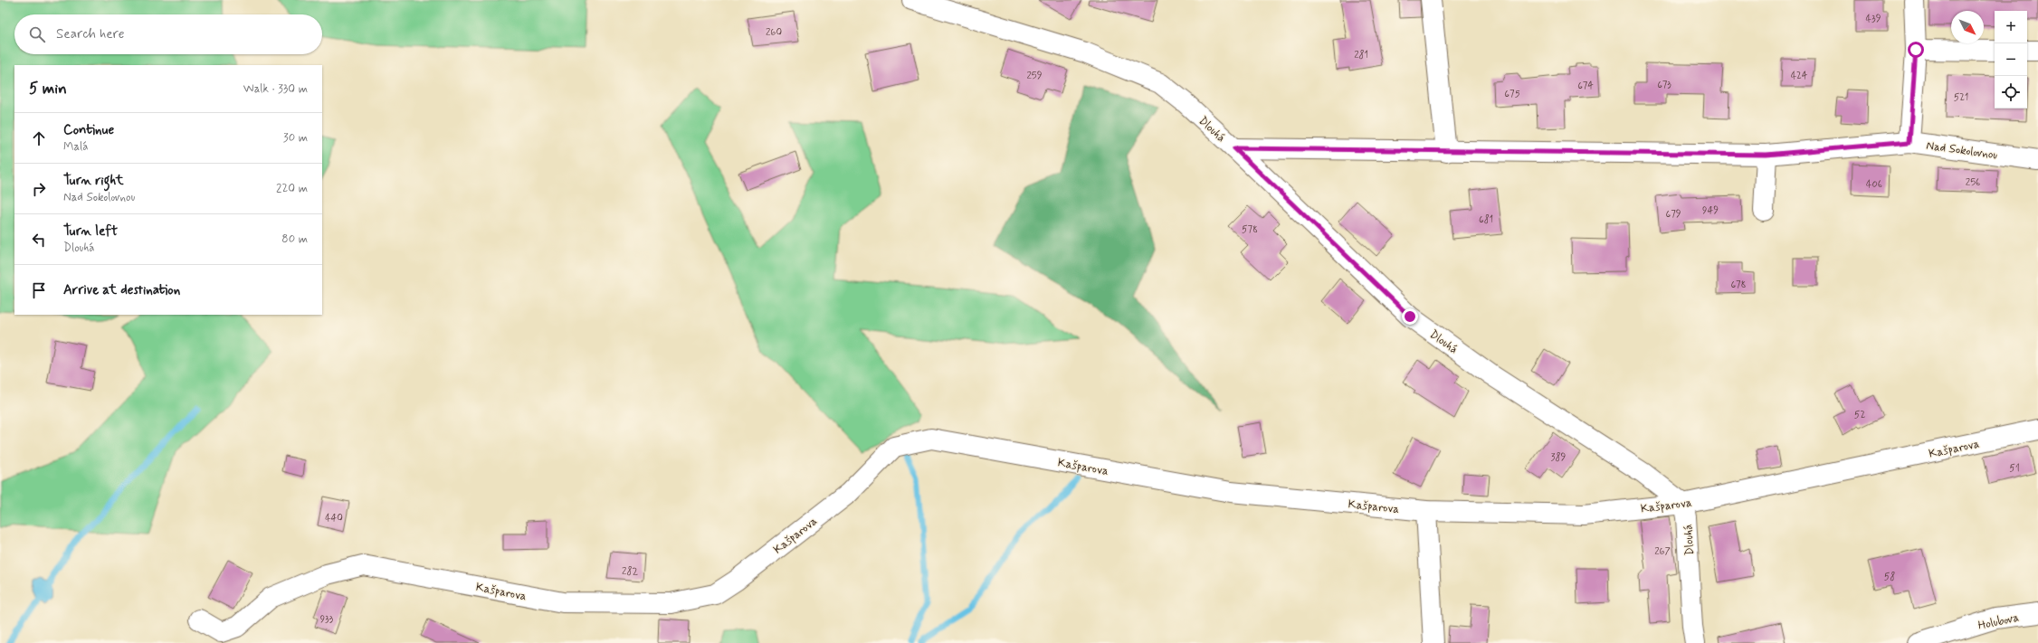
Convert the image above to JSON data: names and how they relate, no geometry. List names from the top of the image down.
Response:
{
  "streets": {
    "street": [
      "Dlouhá",
      "Nad Sokolovnou",
      "Kašparova",
      "Holubova"
    ]
  },
  "crossings": [
    ["Dlouhá", "Nad Sokolovnou"],
    ["Dlouhá", "Kašparova"]
  ],
  "house_numbers": [
    "439",
    "260",
    "281",
    "259",
    "424",
    "673",
    "674",
    "675",
    "521",
    "256",
    "406",
    "949",
    "679",
    "681",
    "578",
    "678",
    "52",
    "389",
    "51",
    "440",
    "267",
    "282",
    "58",
    "933"
  ],
  "north": "bottom right",
  "page": {
    "map_buttons": ["+", "−"],
    "search": "Search here",
    "heading": ["5 min", "Walk · 330 m"],
    "list": [
      ["Continue", "Malá", "30 m"],
      ["Turn right", "Nad Sokolovnou", "220 m"],
      ["Turn left", "Dlouhá", "80 m"],
      "Arrive at destination"
    ]
  }
}
